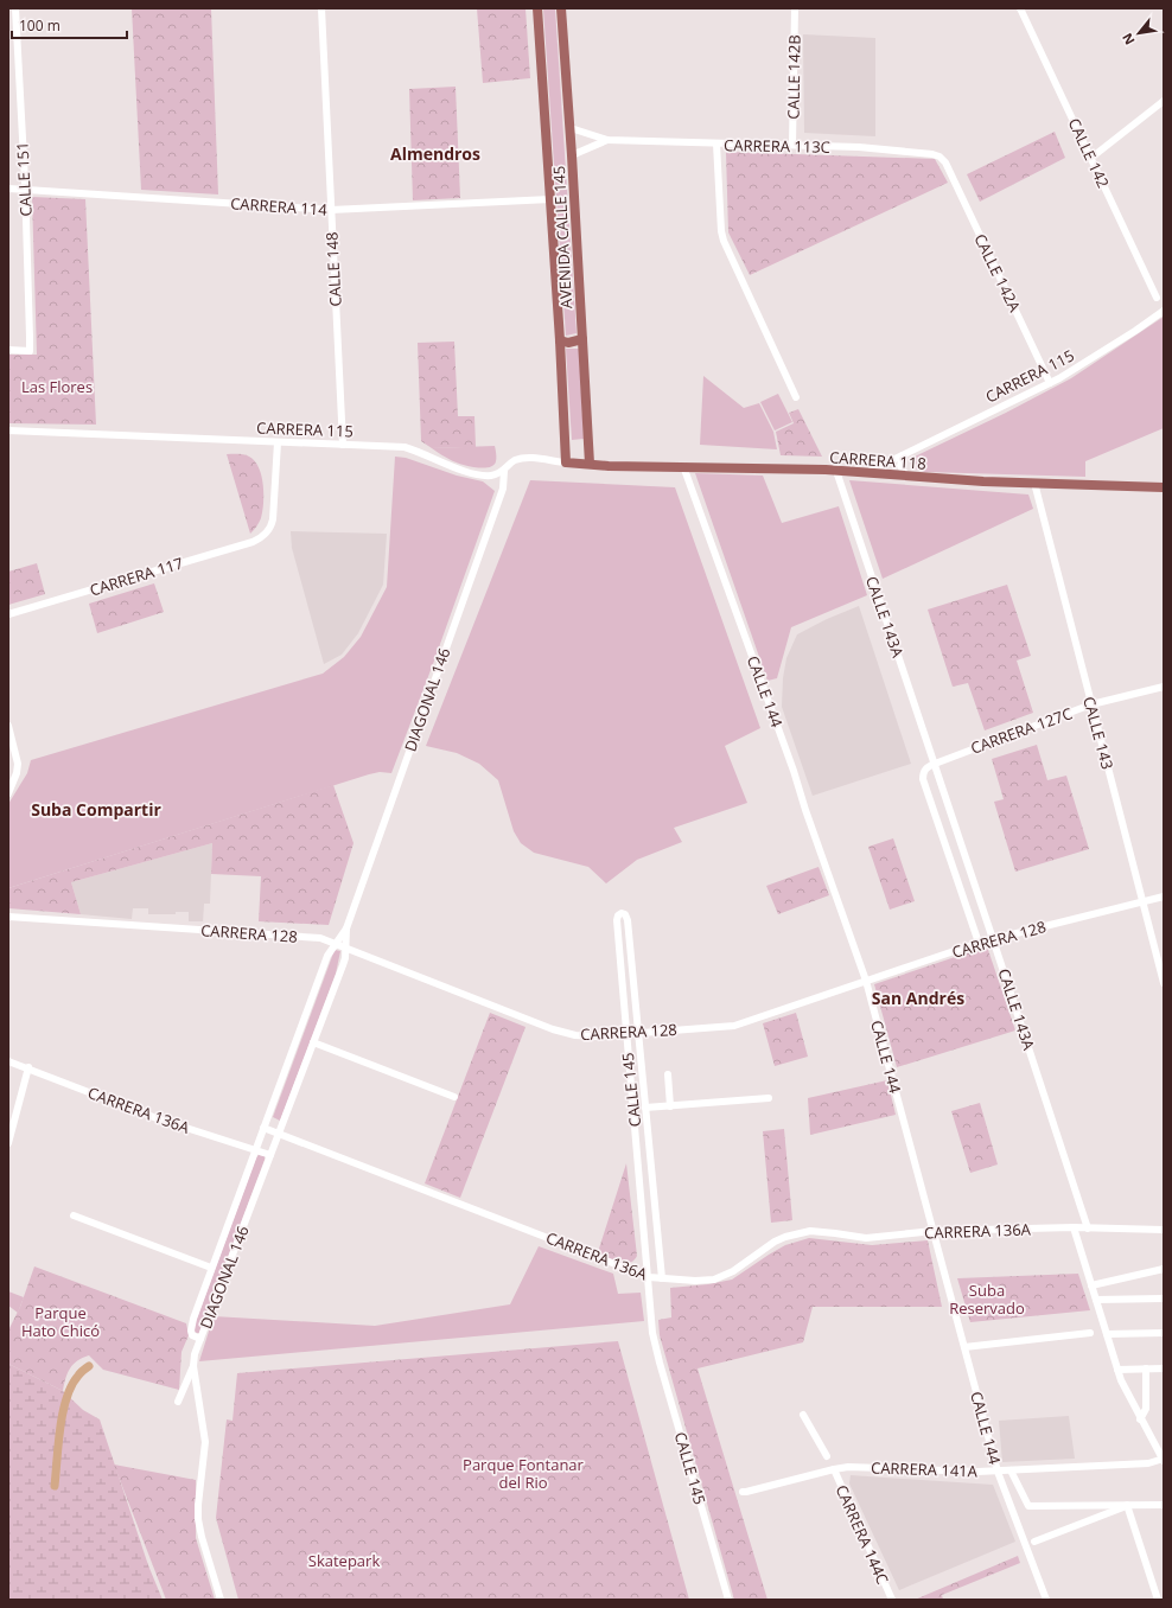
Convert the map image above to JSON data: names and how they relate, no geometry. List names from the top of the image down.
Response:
{
  "streets": {
    "main road": ["AVENIDA CALLE 145", "CARRERA 115", "CARRERA 118"],
    "street": [
      "CALLE 142B",
      "CARRERA 113C",
      "CALLE 142",
      "CALLE 151",
      "CARRERA 114",
      "CALLE 148",
      "CALLE 142A",
      "CARRERA 117",
      "CALLE 143A",
      "CALLE 144",
      "DIAGONAL 146",
      "CARRERA 127C",
      "CALLE 143",
      "CARRERA 128",
      "CALLE 145",
      "CARRERA 136A",
      "CARRERA 141A",
      "CARRERA 144C"
    ]
  },
  "crossings": [
    ["CALLE 142B", "CARRERA 113C"],
    ["CARRERA 113C", "AVENIDA CALLE 145"],
    ["CARRERA 113C", "CALLE 142A"],
    ["CALLE 151", "CARRERA 114"],
    ["CARRERA 114", "AVENIDA CALLE 145"],
    ["CARRERA 114", "CALLE 148"],
    ["AVENIDA CALLE 145", "CARRERA 115"],
    ["AVENIDA CALLE 145", "CARRERA 118"],
    ["CALLE 148", "CARRERA 115"],
    ["CALLE 142A", "CARRERA 115"],
    ["CARRERA 115", "CARRERA 118"],
    ["CARRERA 115", "CARRERA 117"],
    ["CARRERA 115", "DIAGONAL 146"],
    ["CARRERA 118", "CALLE 143A"],
    ["CARRERA 118", "CALLE 144"],
    ["CARRERA 118", "CALLE 143"],
    ["CALLE 143A", "CARRERA 127C"],
    ["CALLE 143A", "CARRERA 128"],
    ["CALLE 143A", "CARRERA 136A"],
    ["CALLE 144", "CARRERA 128"],
    ["CALLE 144", "CARRERA 136A"],
    ["CALLE 144", "CARRERA 141A"],
    ["DIAGONAL 146", "CARRERA 128"],
    ["DIAGONAL 146", "CARRERA 136A"],
    ["CARRERA 127C", "CALLE 143"],
    ["CALLE 143", "CARRERA 128"],
    ["CARRERA 128", "CALLE 145"],
    ["CALLE 145", "CARRERA 136A"],
    ["CARRERA 141A", "CARRERA 144C"]
  ],
  "districts": ["Almendros", "Suba Compartir", "San Andrés"],
  "parks": [
    "Las Flores",
    "Suba Reservado",
    "Parque Hato Chicó",
    "Parque Fontanar del Rio",
    "Skatepark"
  ],
  "scale_bar": "100 m",
  "north": "bottom left"
}
